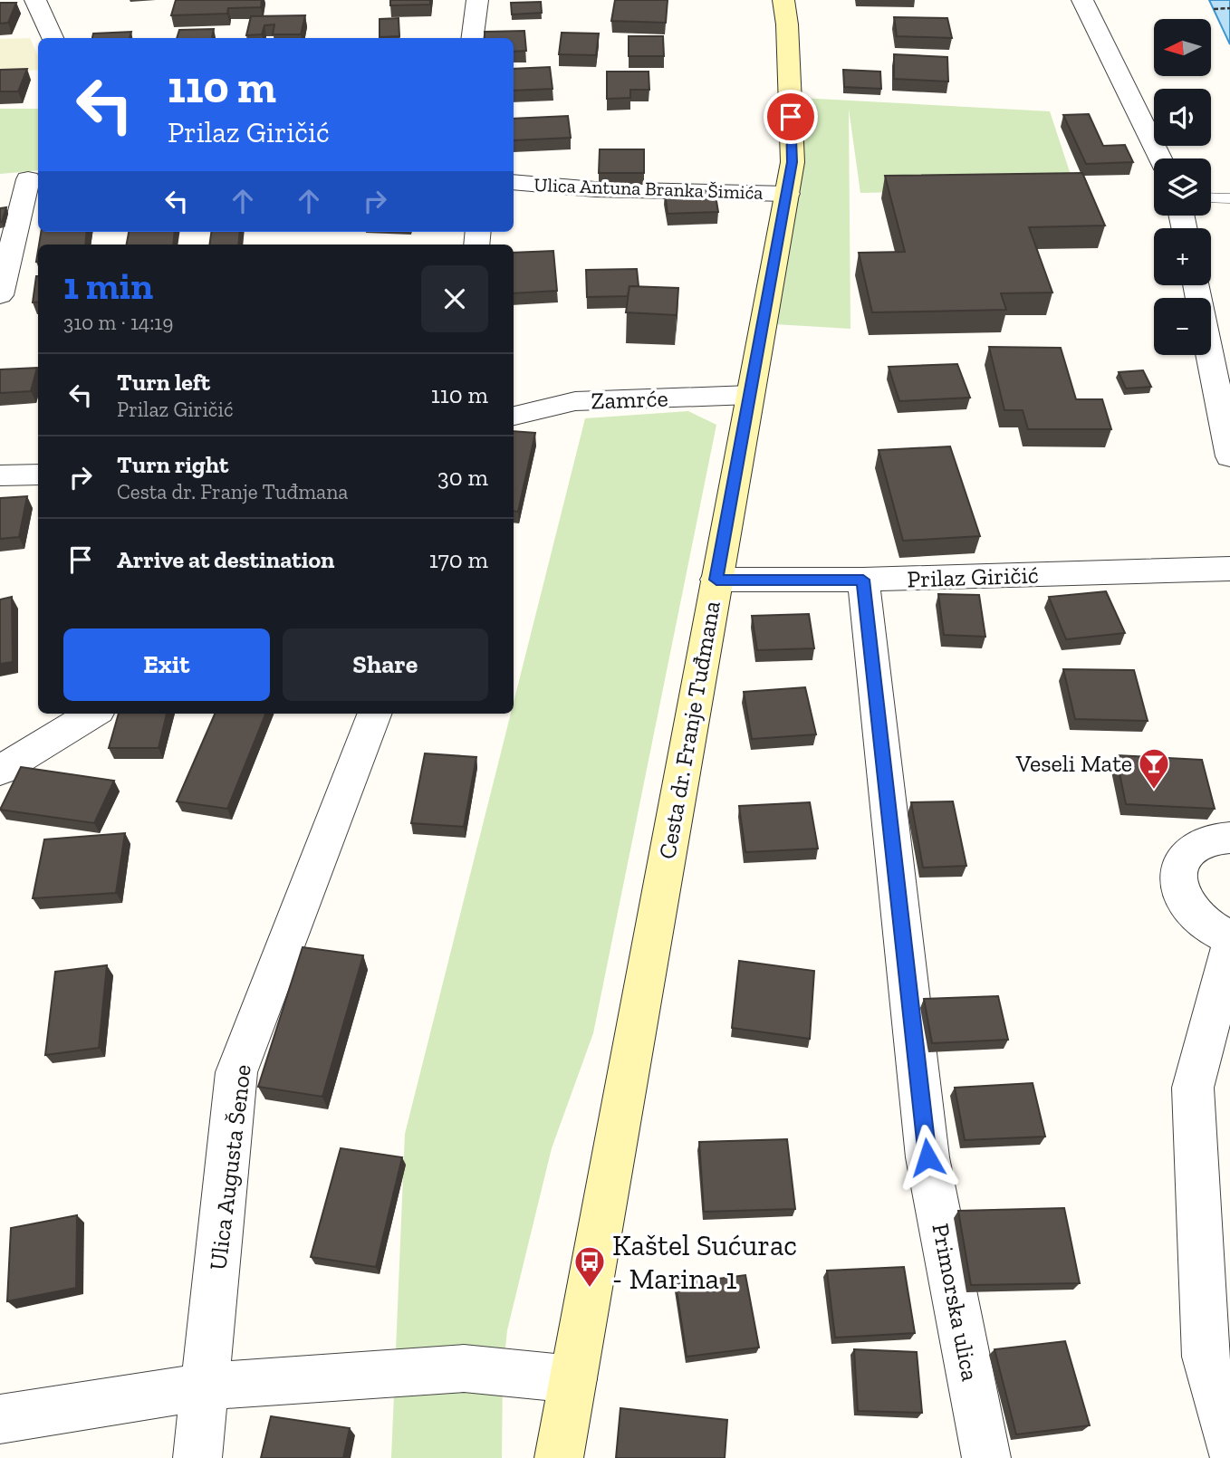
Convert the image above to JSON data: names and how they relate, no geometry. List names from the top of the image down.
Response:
{
  "streets": {
    "main road": ["Cesta dr. Franje Tuđmana"],
    "street": [
      "Ulica Antuna Branka Šimića",
      "Zamrće",
      "Prilaz Giričić",
      "Ulica Augusta Šenoe",
      "Primorska ulica"
    ]
  },
  "crossings": [
    ["Ulica Antuna Branka Šimića", "Cesta dr. Franje Tuđmana"],
    ["Zamrće", "Cesta dr. Franje Tuđmana"],
    ["Prilaz Giričić", "Cesta dr. Franje Tuđmana"],
    ["Prilaz Giričić", "Primorska ulica"]
  ],
  "places": {
    "bar": ["Veseli Mate"],
    "bus stop": ["Kaštel Sućurac - Marina 1"]
  },
  "north": "left",
  "page": {
    "map_buttons": ["+", "−"],
    "turn": ["110 m", "Prilaz Giričić"],
    "heading": ["1 min", "310 m · 14:19"],
    "list": [
      {
        "name": "Turn left",
        "note": "Prilaz Giričić",
        "value": "110 m"
      },
      {
        "name": "Turn right",
        "note": "Cesta dr. Franje Tuđmana",
        "value": "30 m"
      },
      {
        "name": "Arrive at destination",
        "value": "170 m"
      }
    ],
    "buttons": ["Exit", "Share"]
  }
}
